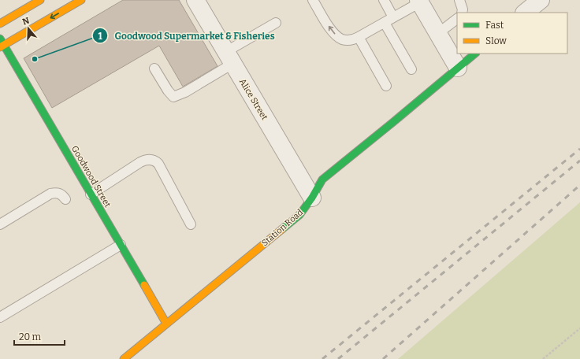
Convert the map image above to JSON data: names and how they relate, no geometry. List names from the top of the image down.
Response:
{
  "streets": {
    "street": ["Alice Street", "Goodwood Street", "Station Road"]
  },
  "crossings": [
    ["Alice Street", "Station Road"],
    ["Goodwood Street", "Station Road"]
  ],
  "places": ["Goodwood Supermarket & Fisheries"],
  "legend": ["Fast", "Slow"],
  "scale_bar": "20 m",
  "north": "top"
}
